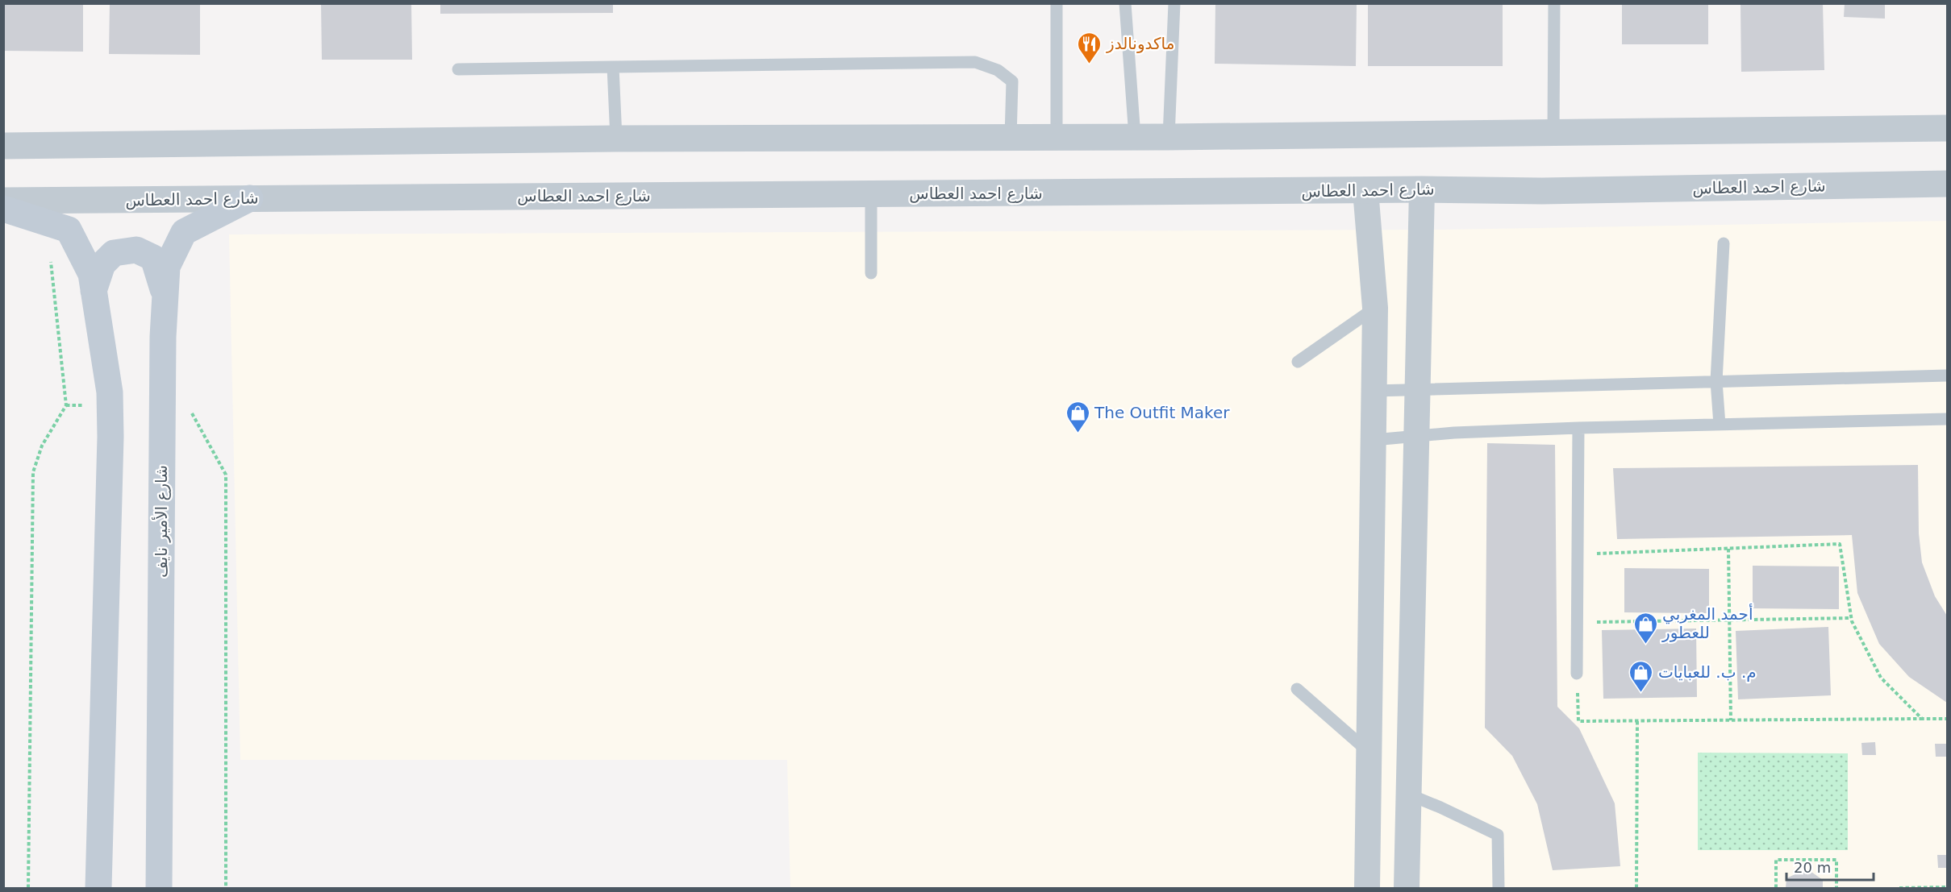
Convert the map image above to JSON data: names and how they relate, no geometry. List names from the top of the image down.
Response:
{
  "streets": {
    "main road": ["شارع الأمير نايف"],
    "street": ["شارع احمد العطاس"]
  },
  "crossings": [
    ["شارع احمد العطاس", "شارع الأمير نايف"]
  ],
  "places": {
    "restaurant": ["ماكدونالدز"],
    "shop": ["The Outfit Maker", "أحمد المغربي للعطور", "م. ب. للعبايات"]
  },
  "scale_bar": "20 m"
}
